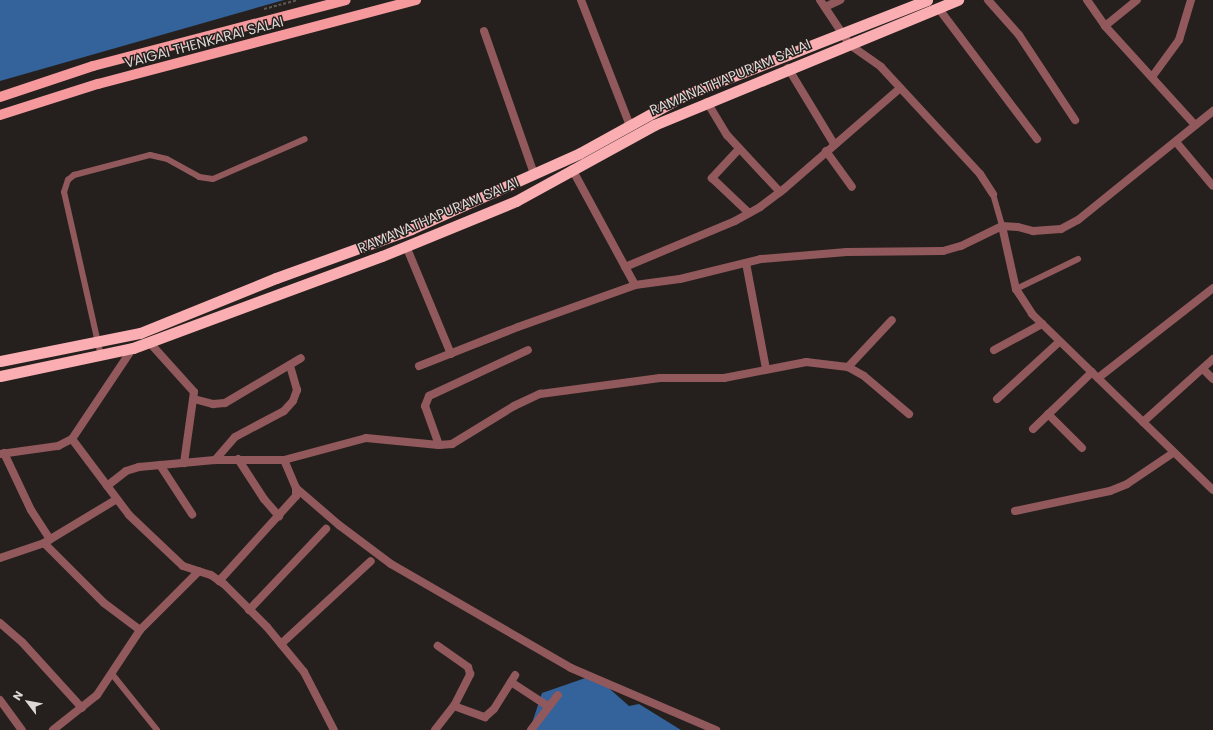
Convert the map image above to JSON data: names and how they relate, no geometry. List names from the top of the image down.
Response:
{
  "streets": {
    "highway": ["RAMANATHAPURAM SALAI"],
    "main road": ["VAIGAI THENKARAI SALAI"]
  },
  "north": "top left"
}
